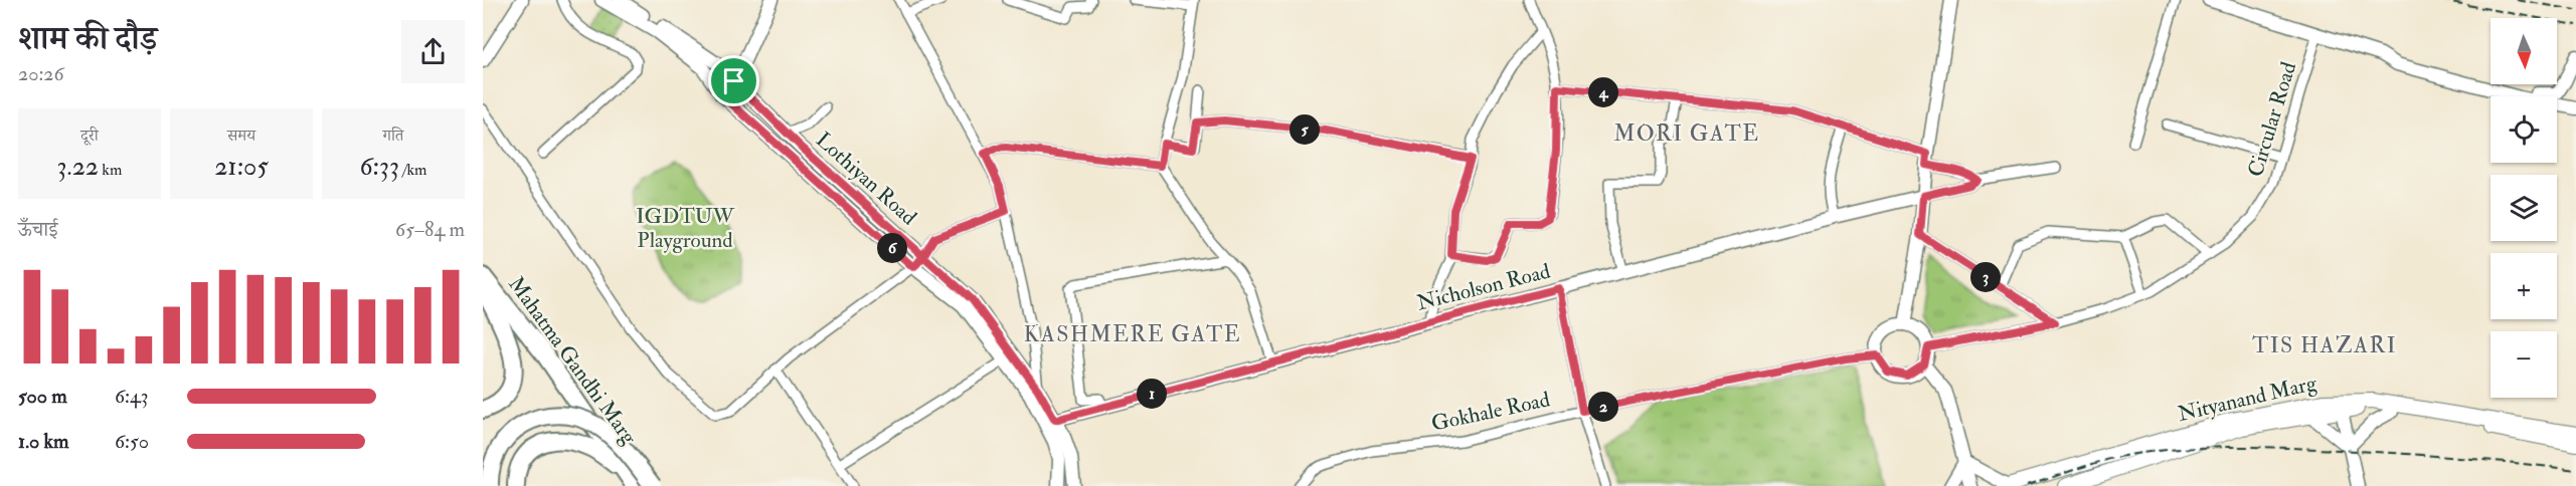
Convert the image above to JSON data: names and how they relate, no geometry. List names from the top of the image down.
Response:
{
  "streets": {
    "highway": ["Mahatma Gandhi Marg"],
    "main road": ["Nityanand Marg"],
    "street": [
      "Circular Road",
      "Lothiyan Road",
      "Nicholson Road",
      "Gokhale Road"
    ]
  },
  "crossings": [
    ["Circular Road", "Gokhale Road"],
    ["Lothiyan Road", "Nicholson Road"]
  ],
  "districts": ["MORI GATE", "KASHMERE GATE", "TIS HAZARI"],
  "parks": ["IGDTUW Playground"],
  "north": "bottom",
  "page": {
    "heading": ["शाम की दौड़", "20:26"],
    "map_buttons": ["+", "−"],
    "pins": [
      "4",
      "5",
      "6",
      "3",
      "1",
      "2"
    ],
    "stats": [
      ["दूरी", "3.22 km"],
      ["समय", "21:05"],
      ["गति", "6:33 /km"]
    ],
    "chart": ["ऊँचाई", "65–84 m"],
    "list": [
      {
        "name": "500 m",
        "note": "6:43"
      },
      {
        "name": "1.0 km",
        "note": "6:50"
      }
    ]
  }
}
